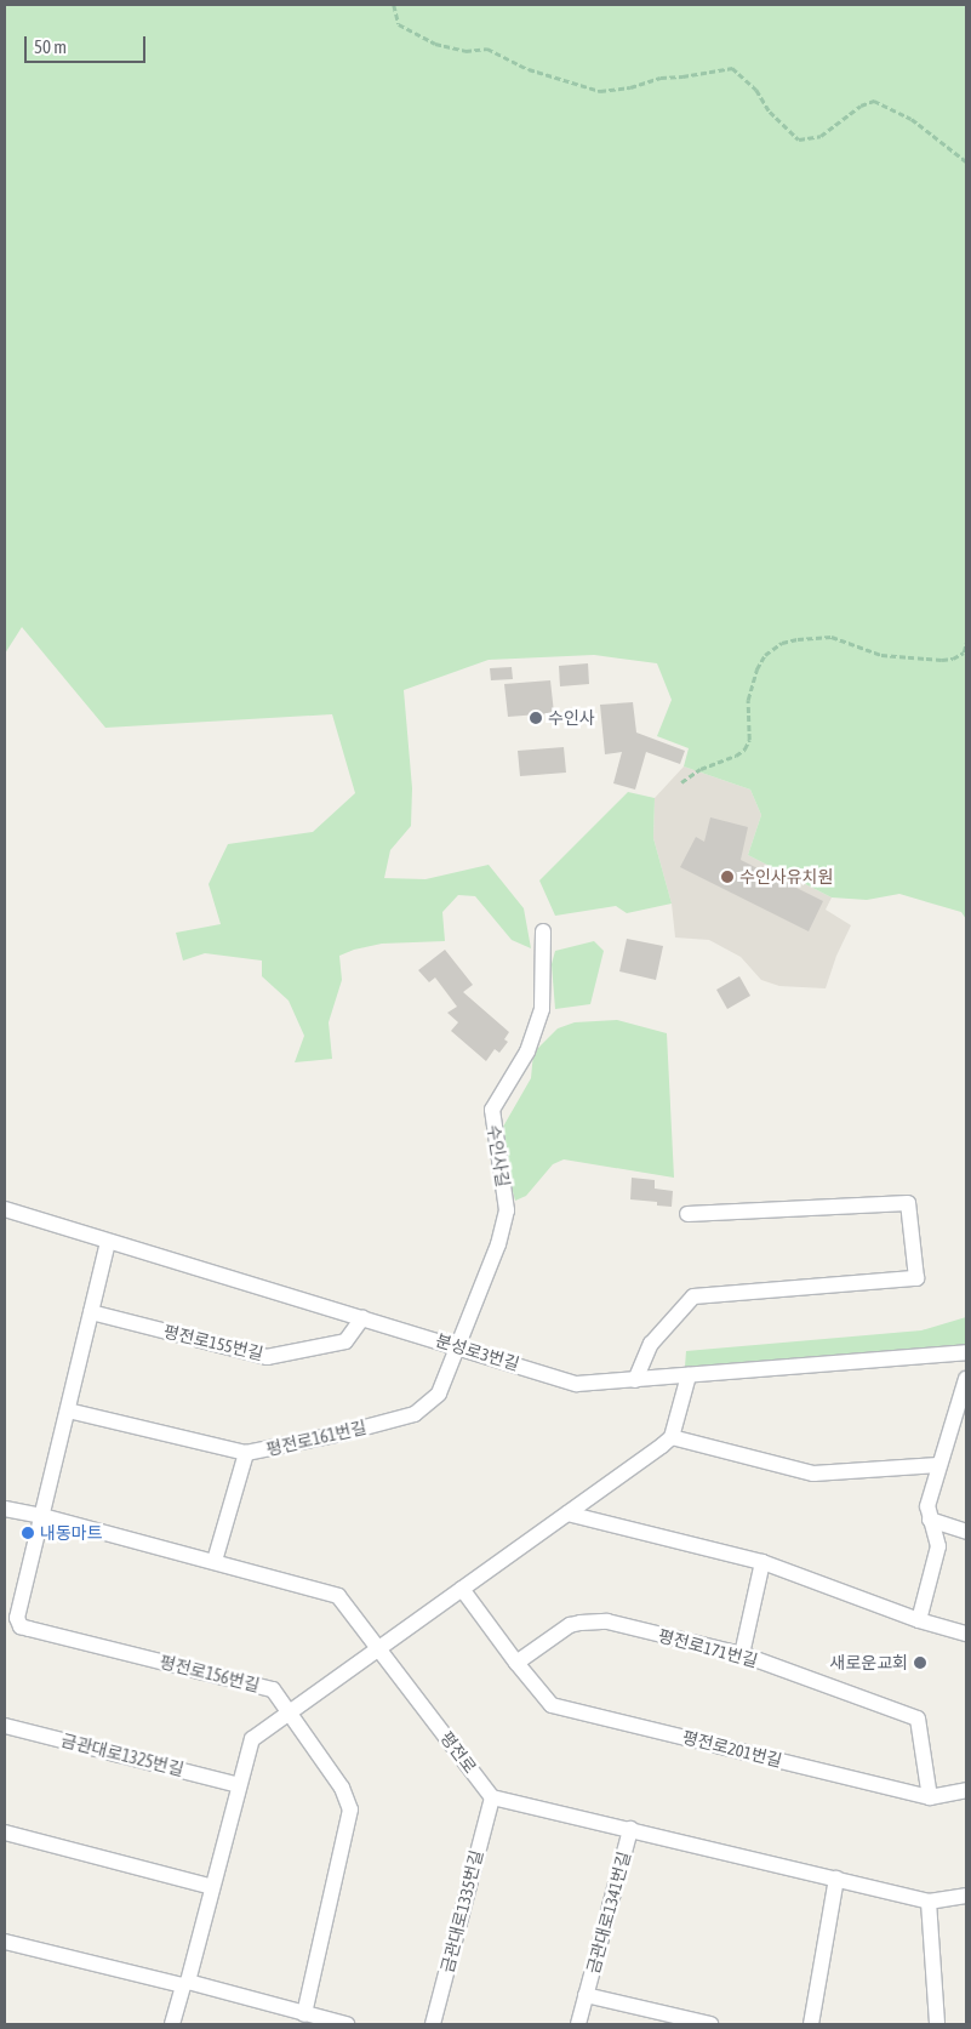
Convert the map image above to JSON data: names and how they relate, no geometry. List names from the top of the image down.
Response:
{
  "streets": {
    "street": [
      "수인사길",
      "평전로155번길",
      "분성로3번길",
      "평전로161번길",
      "평전로171번길",
      "평전로156번길",
      "평전로201번길",
      "평전로",
      "금관대로1325번길",
      "금관대로1335번길",
      "금관대로1341번길"
    ]
  },
  "crossings": [
    ["수인사길", "분성로3번길"],
    ["수인사길", "평전로161번길"],
    ["평전로155번길", "분성로3번길"],
    ["분성로3번길", "평전로161번길"],
    ["평전로161번길", "평전로"],
    ["평전로171번길", "평전로201번길"],
    ["평전로156번길", "평전로"],
    ["평전로", "금관대로1335번길"]
  ],
  "places": [
    "수인사",
    "수인사유치원",
    "내동마트",
    "새로운교회"
  ],
  "scale_bar": "50 m"
}
